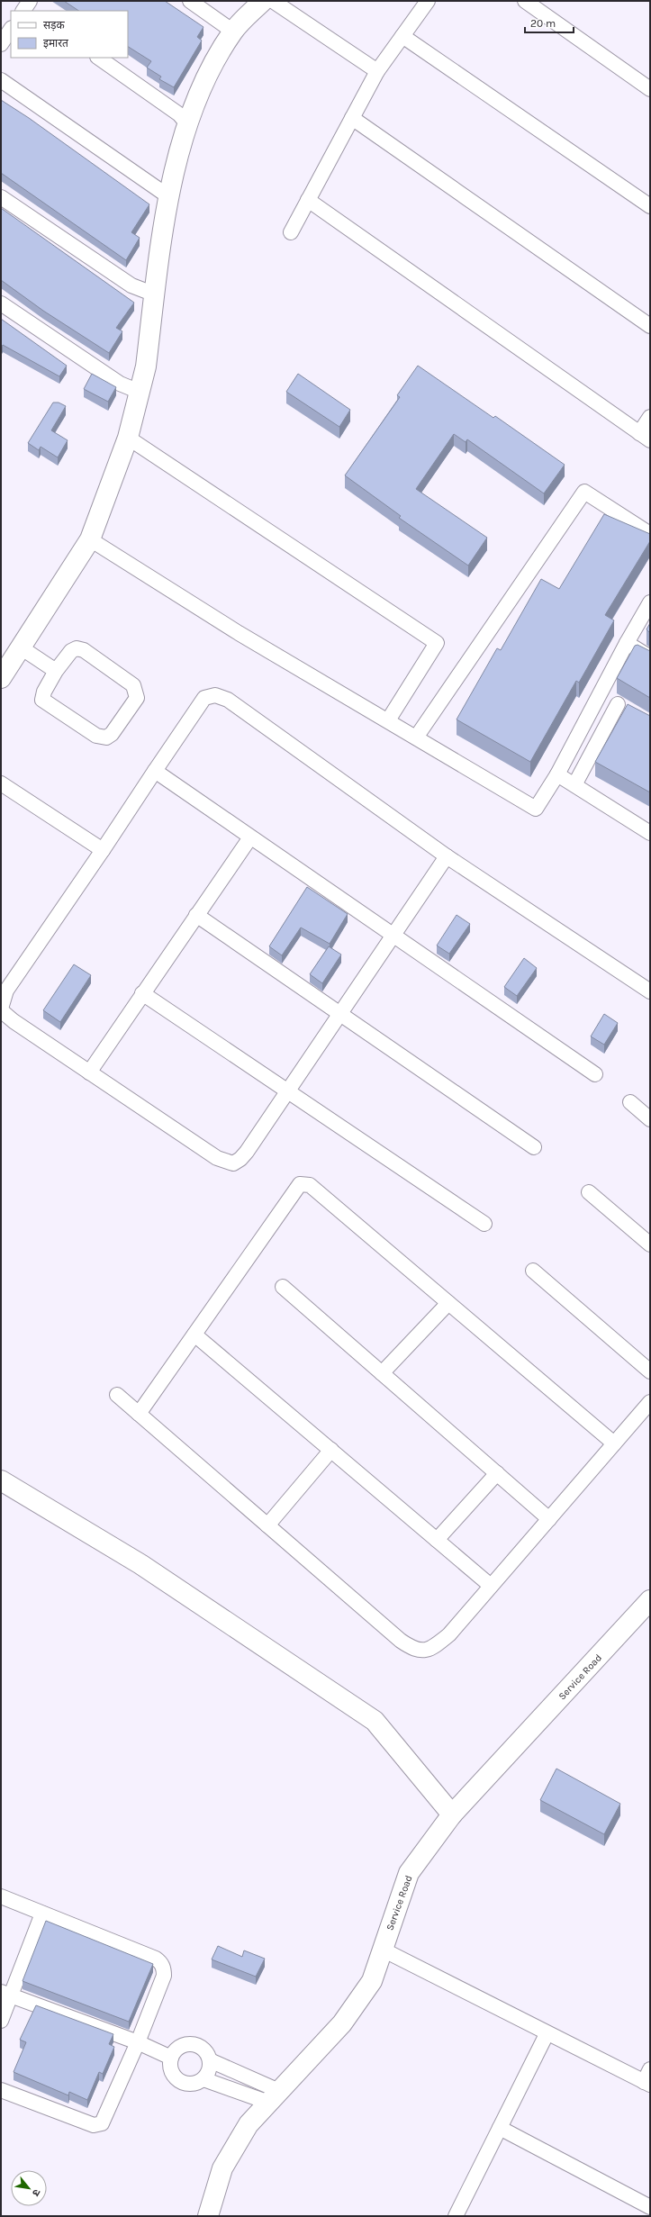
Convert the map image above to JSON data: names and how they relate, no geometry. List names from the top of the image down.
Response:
{
  "streets": {
    "street": ["Service Road"]
  },
  "legend": ["सड़क", "इमारत"],
  "scale_bar": "20 m",
  "north": "bottom right"
}
